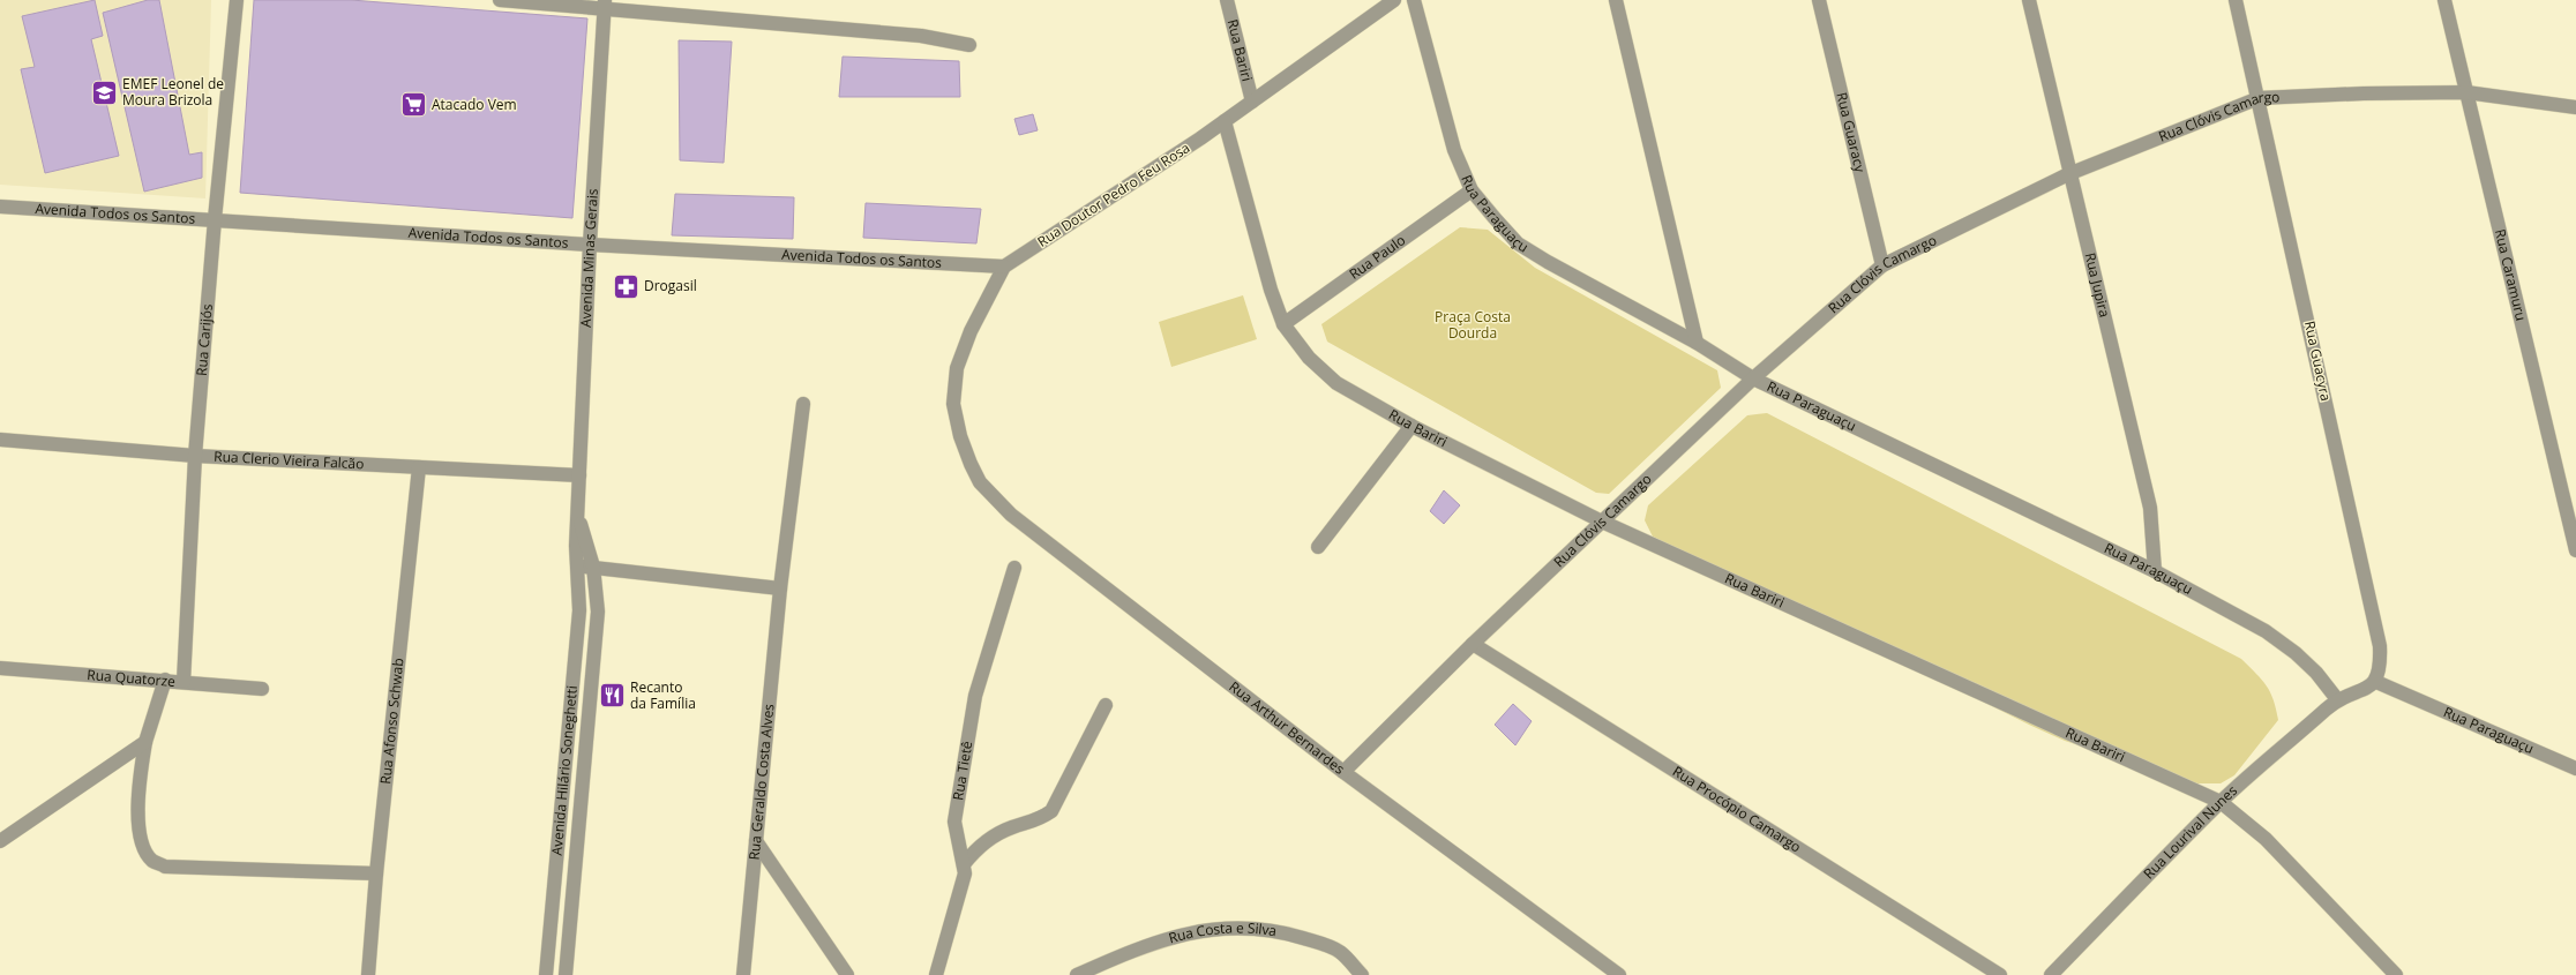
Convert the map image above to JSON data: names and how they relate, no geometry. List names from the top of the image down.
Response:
{
  "streets": {
    "street": [
      "Rua Bariri",
      "Rua Clóvis Camargo",
      "Rua Guaracy",
      "Rua Doutor Pedro Feu Rosa",
      "Rua Paraguaçu",
      "Avenida Todos os Santos",
      "Rua Paulo",
      "Avenida Minas Gerais",
      "Rua Caramuru",
      "Rua Jupira",
      "Rua Carijós",
      "Rua Guacyra",
      "Rua Clerio Vieira Falcão",
      "Rua Quatorze",
      "Rua Afonso Schwab",
      "Rua Arthur Bernardes",
      "Avenida Hilário Soneghetti",
      "Rua Tietê",
      "Rua Geraldo Costa Alves",
      "Rua Procópio Camargo",
      "Rua Lourival Nunes",
      "Rua Costa e Silva"
    ]
  },
  "crossings": [
    ["Rua Bariri", "Rua Clóvis Camargo"],
    ["Rua Bariri", "Rua Doutor Pedro Feu Rosa"],
    ["Rua Bariri", "Rua Paulo"],
    ["Rua Bariri", "Rua Lourival Nunes"],
    ["Rua Clóvis Camargo", "Rua Guaracy"],
    ["Rua Clóvis Camargo", "Rua Paraguaçu"],
    ["Rua Clóvis Camargo", "Rua Caramuru"],
    ["Rua Clóvis Camargo", "Rua Jupira"],
    ["Rua Clóvis Camargo", "Rua Guacyra"],
    ["Rua Clóvis Camargo", "Rua Arthur Bernardes"],
    ["Rua Clóvis Camargo", "Rua Procópio Camargo"],
    ["Rua Doutor Pedro Feu Rosa", "Avenida Todos os Santos"],
    ["Rua Doutor Pedro Feu Rosa", "Rua Arthur Bernardes"],
    ["Rua Paraguaçu", "Rua Paulo"],
    ["Rua Paraguaçu", "Rua Jupira"],
    ["Rua Paraguaçu", "Rua Guacyra"],
    ["Rua Paraguaçu", "Rua Lourival Nunes"],
    ["Avenida Todos os Santos", "Avenida Minas Gerais"],
    ["Avenida Todos os Santos", "Rua Carijós"],
    ["Avenida Minas Gerais", "Rua Clerio Vieira Falcão"],
    ["Avenida Minas Gerais", "Avenida Hilário Soneghetti"],
    ["Rua Carijós", "Rua Clerio Vieira Falcão"],
    ["Rua Carijós", "Rua Quatorze"],
    ["Rua Clerio Vieira Falcão", "Rua Afonso Schwab"]
  ],
  "parks": ["Praça Costa Dourda"],
  "places": {
    "school or university": ["EMEF Leonel de Moura Brizola"],
    "supermarket": ["Atacado Vem"],
    "pharmacy": ["Drogasil"],
    "restaurant": ["Recanto da Família"]
  }
}
